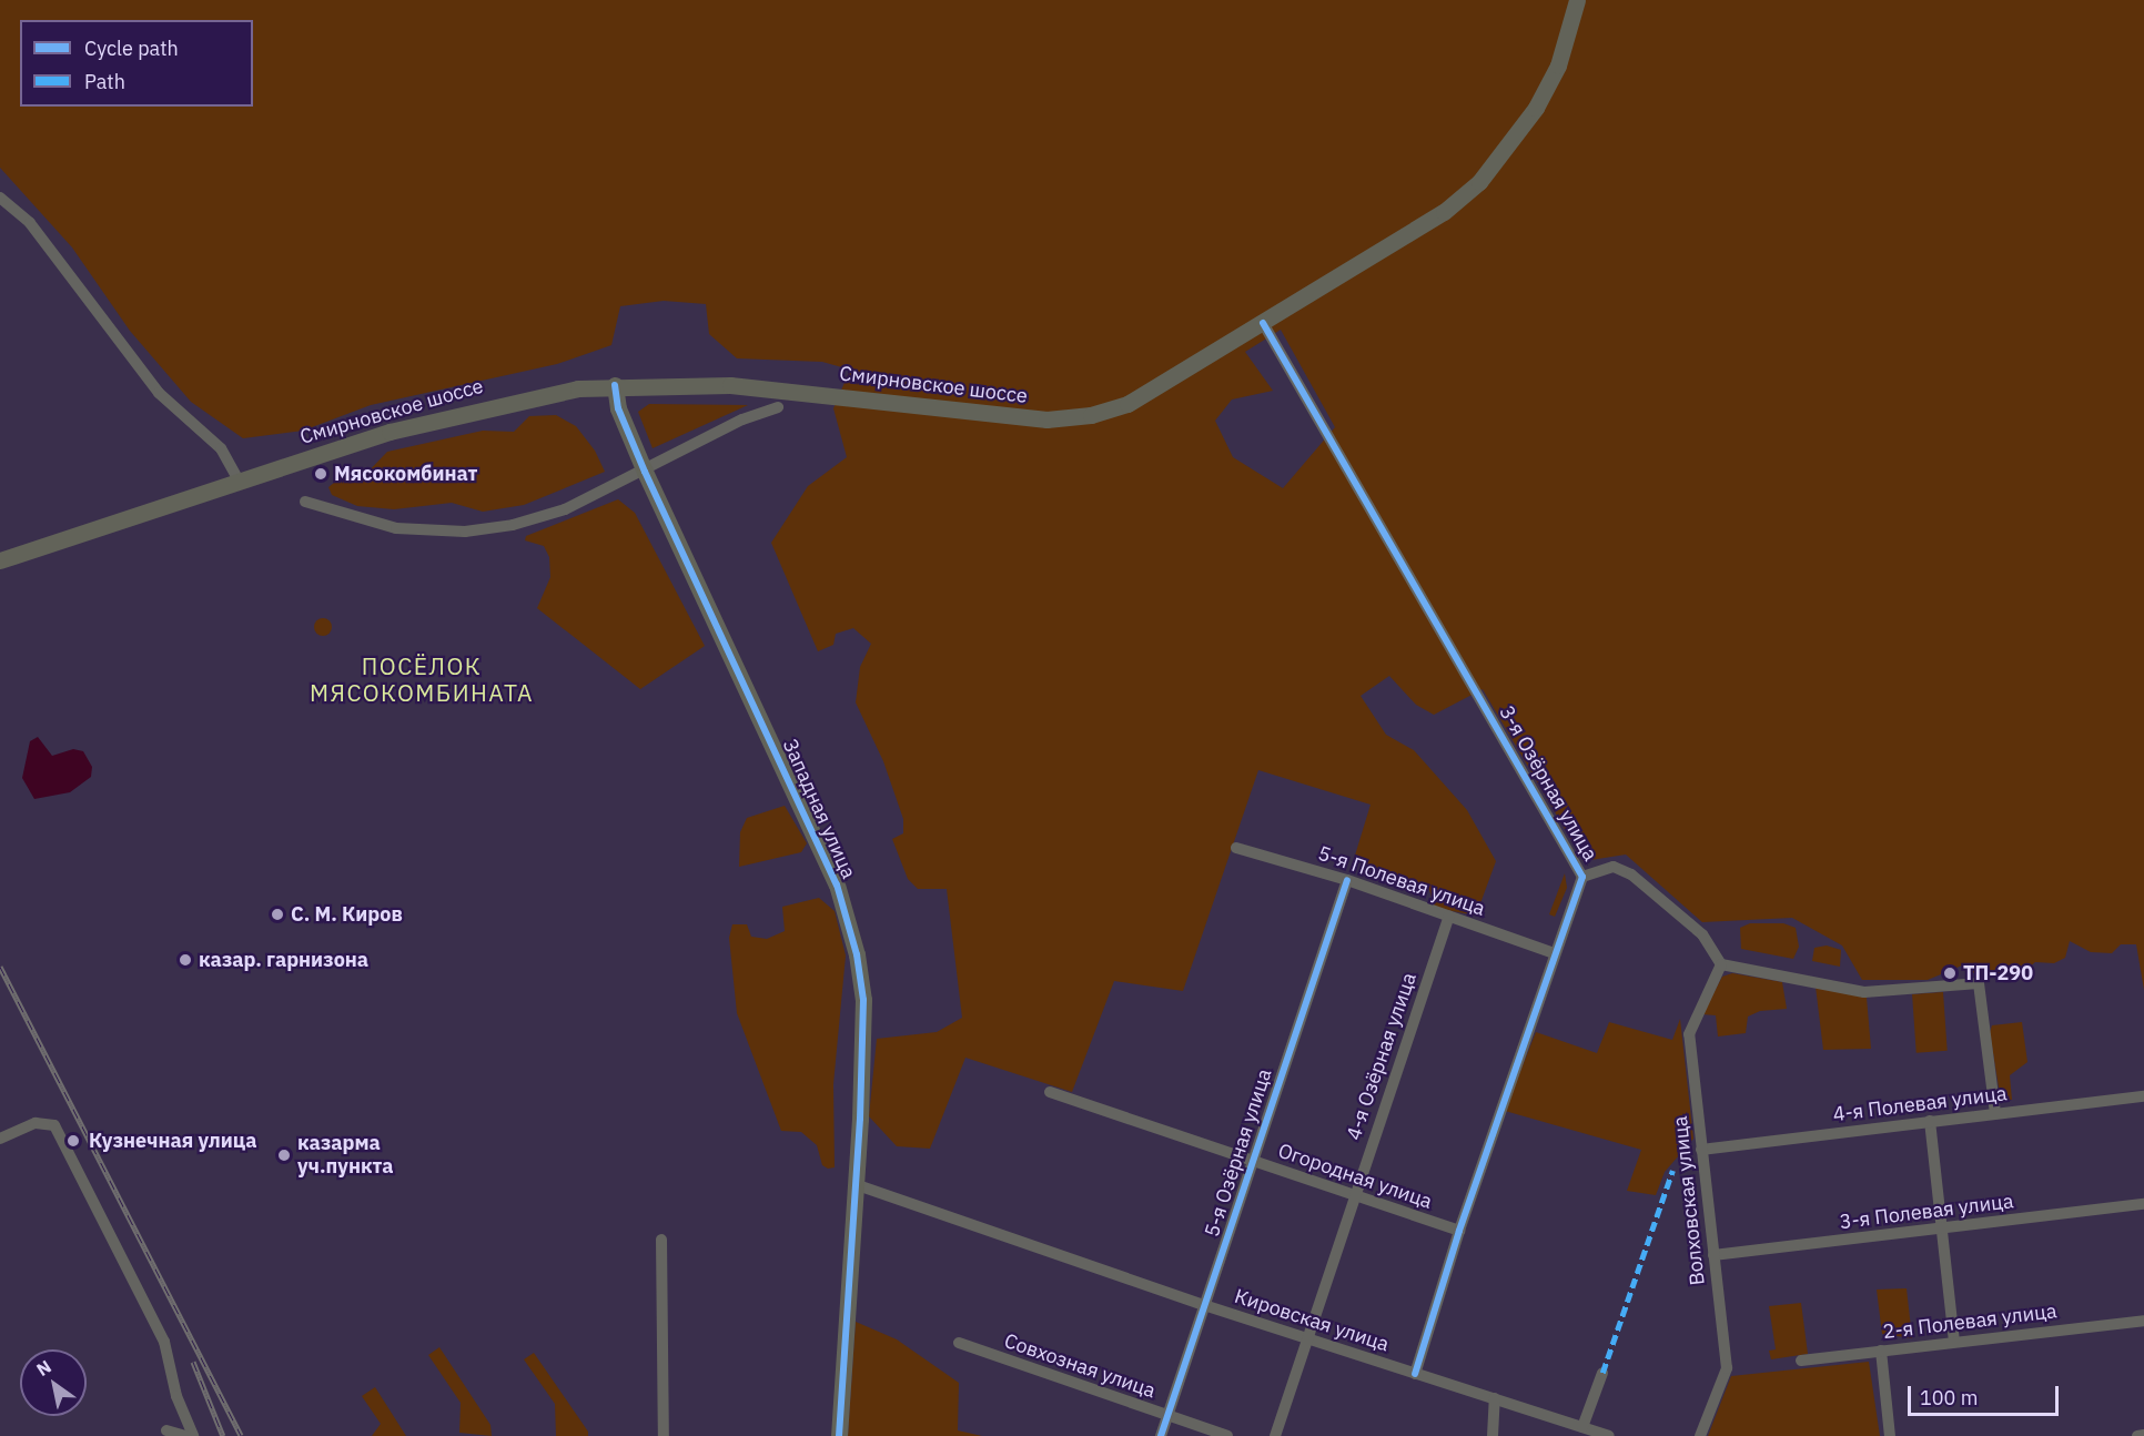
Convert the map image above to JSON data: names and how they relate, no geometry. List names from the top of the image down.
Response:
{
  "streets": {
    "main road": ["Смирновское шоссе", "Западная улица"],
    "street": [
      "3-я Озёрная улица",
      "5-я Полевая улица",
      "4-я Озёрная улица",
      "4-я Полевая улица",
      "5-я Озёрная улица",
      "Огородная улица",
      "Волховская улица",
      "3-я Полевая улица",
      "Кировская улица",
      "2-я Полевая улица",
      "Совхозная улица"
    ]
  },
  "crossings": [
    ["Смирновское шоссе", "3-я Озёрная улица"],
    ["Смирновское шоссе", "Западная улица"],
    ["3-я Озёрная улица", "5-я Полевая улица"],
    ["3-я Озёрная улица", "Огородная улица"],
    ["3-я Озёрная улица", "Кировская улица"],
    ["Западная улица", "Кировская улица"],
    ["5-я Полевая улица", "4-я Озёрная улица"],
    ["5-я Полевая улица", "5-я Озёрная улица"],
    ["4-я Озёрная улица", "Огородная улица"],
    ["4-я Озёрная улица", "Кировская улица"],
    ["4-я Полевая улица", "Волховская улица"],
    ["5-я Озёрная улица", "Огородная улица"],
    ["5-я Озёрная улица", "Кировская улица"],
    ["5-я Озёрная улица", "Совхозная улица"],
    ["Волховская улица", "3-я Полевая улица"]
  ],
  "districts": ["ПОСЁЛОК МЯСОКОМБИНАТА"],
  "places": [
    "Мясокомбинат",
    "С. М. Киров",
    "казар. гарнизона",
    "ТП-290",
    "Кузнечная улица",
    "казарма уч.пункта"
  ],
  "legend": ["Cycle path", "Path"],
  "scale_bar": "100 m",
  "north": "top left"
}
